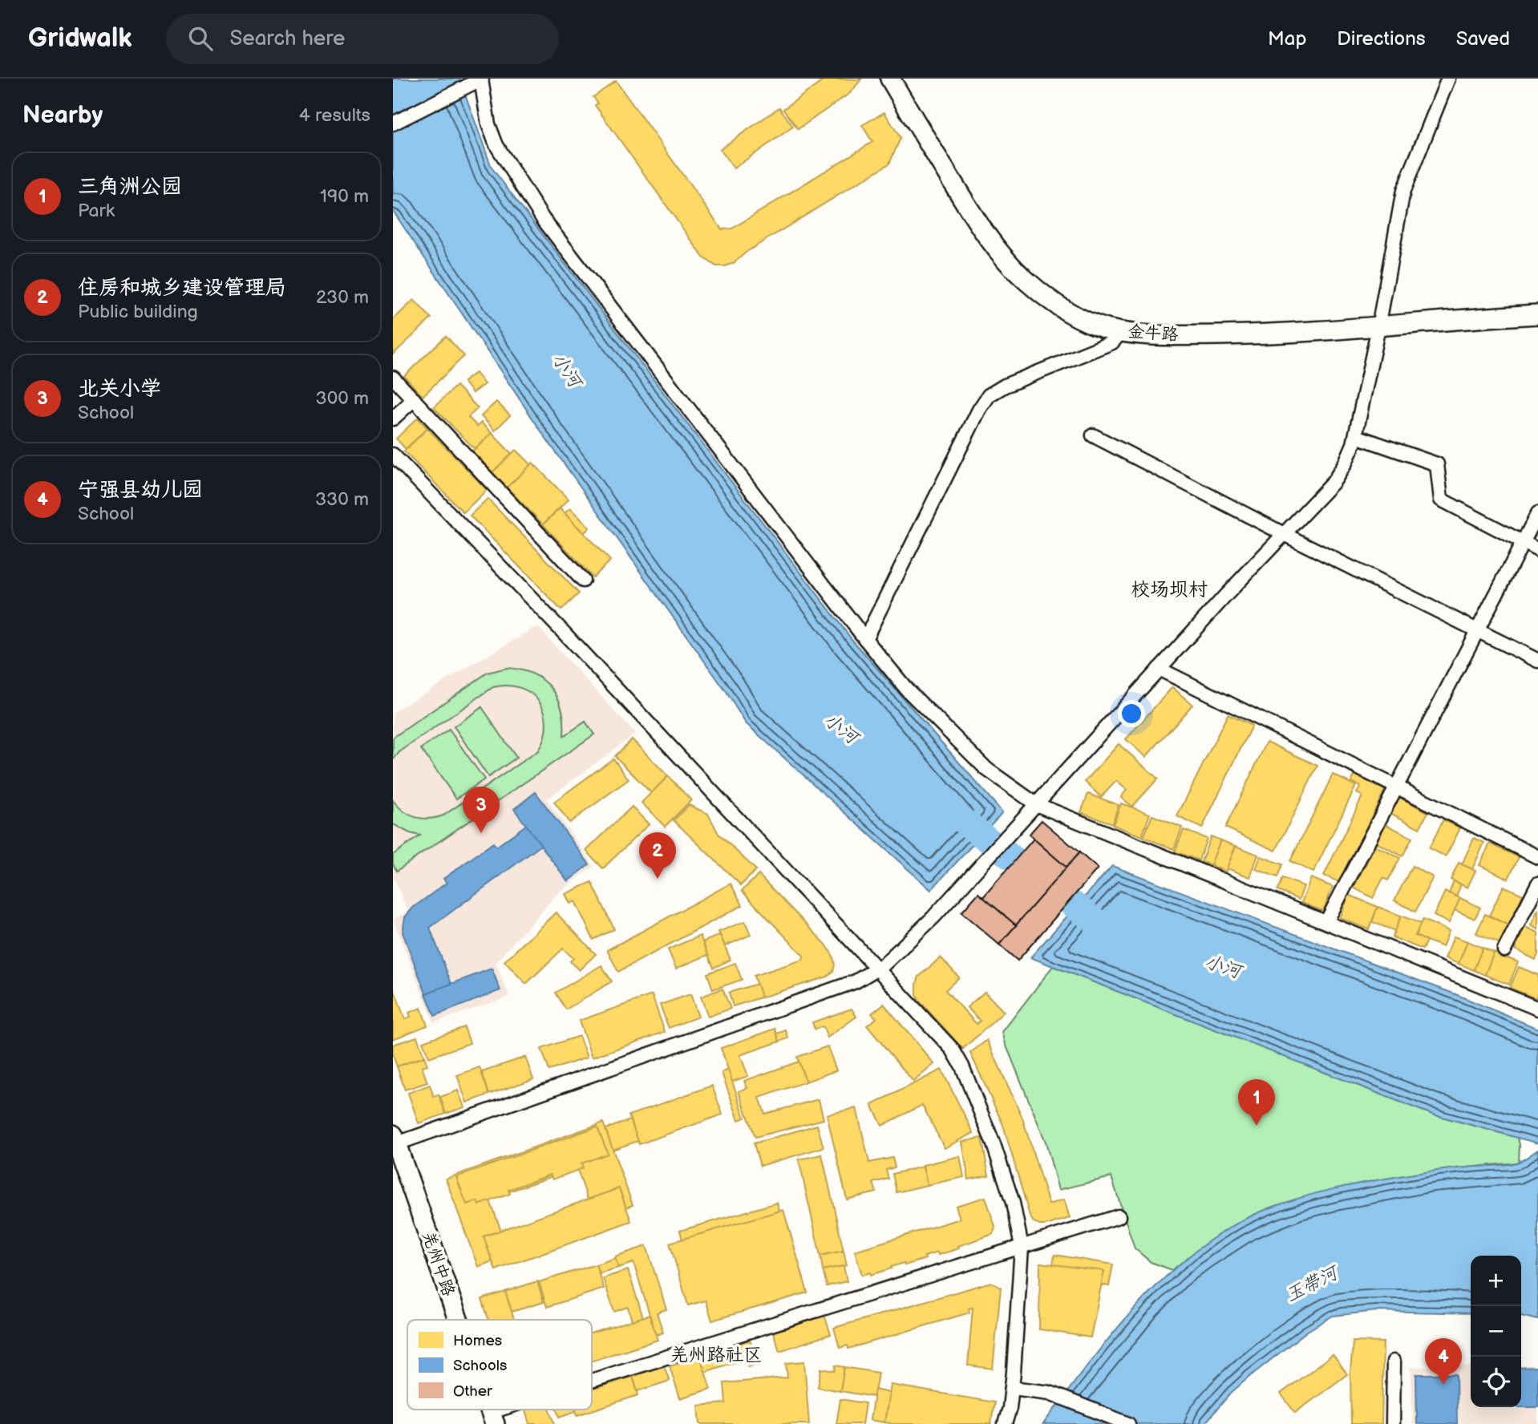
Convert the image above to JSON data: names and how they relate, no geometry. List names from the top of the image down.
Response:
{
  "streets": {
    "main road": ["金牛路", "羌州中路"]
  },
  "districts": ["校场坝村", "羌州路社区"],
  "water": ["小河", "玉带河"],
  "legend": ["Homes", "Schools", "Other"],
  "page": {
    "header": "Gridwalk",
    "search": "Search here",
    "nav": ["Map", "Directions", "Saved"],
    "heading": ["Nearby", "4 results"],
    "list": [
      {
        "mark": "1",
        "name": "三角洲公园",
        "note": "Park",
        "value": "190 m"
      },
      {
        "mark": "2",
        "name": "住房和城乡建设管理局",
        "note": "Public building",
        "value": "230 m"
      },
      {
        "mark": "3",
        "name": "北关小学",
        "note": "School",
        "value": "300 m"
      },
      {
        "mark": "4",
        "name": "宁强县幼儿园",
        "note": "School",
        "value": "330 m"
      }
    ],
    "pins": [
      "3",
      "2",
      "1",
      "4"
    ],
    "map_buttons": ["+", "−"]
  }
}
